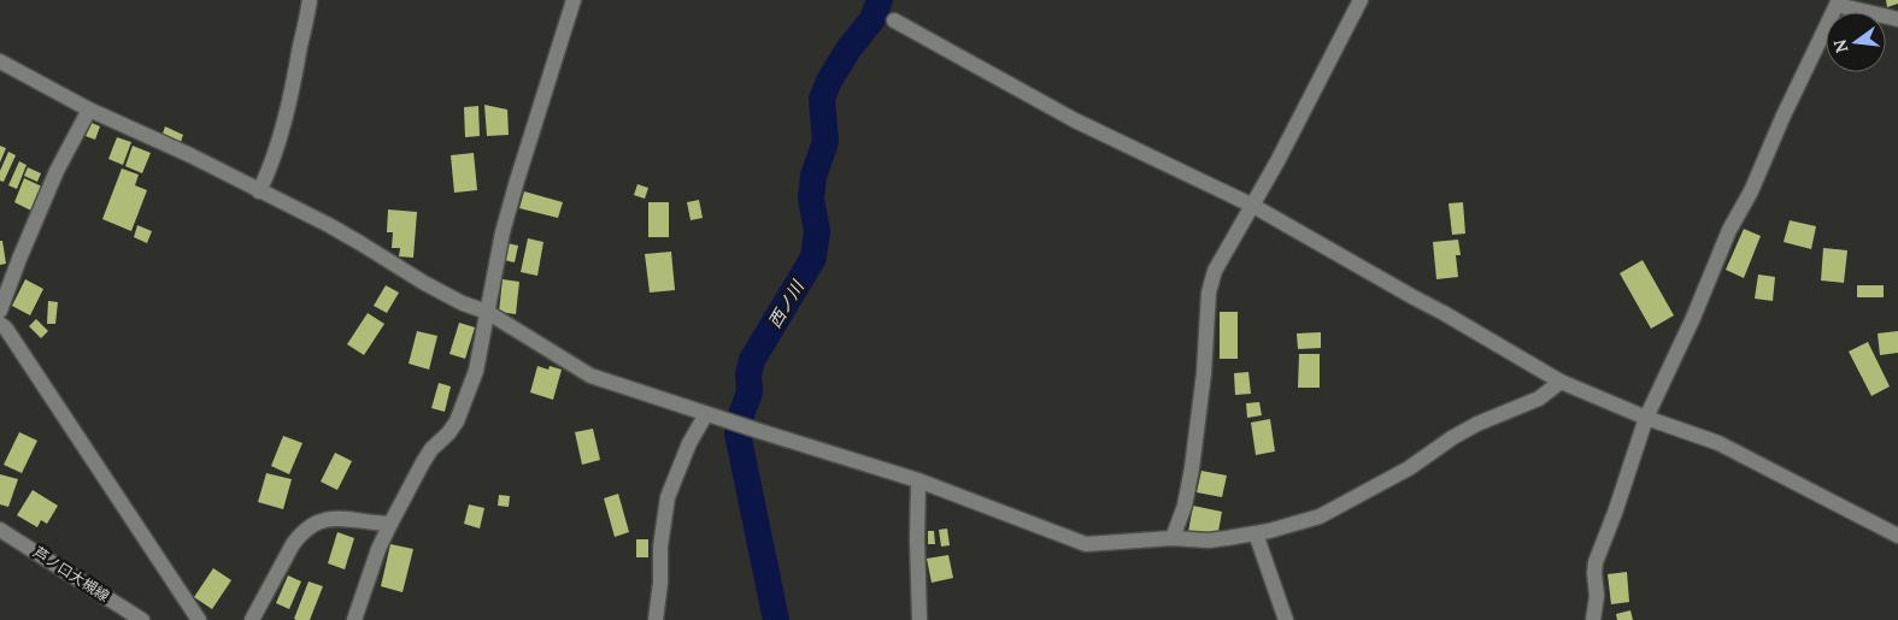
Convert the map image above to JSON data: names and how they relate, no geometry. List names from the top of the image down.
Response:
{
  "streets": {
    "street": ["芦ノ口大槻線"]
  },
  "water": ["西ノ川"],
  "north": "left"
}
